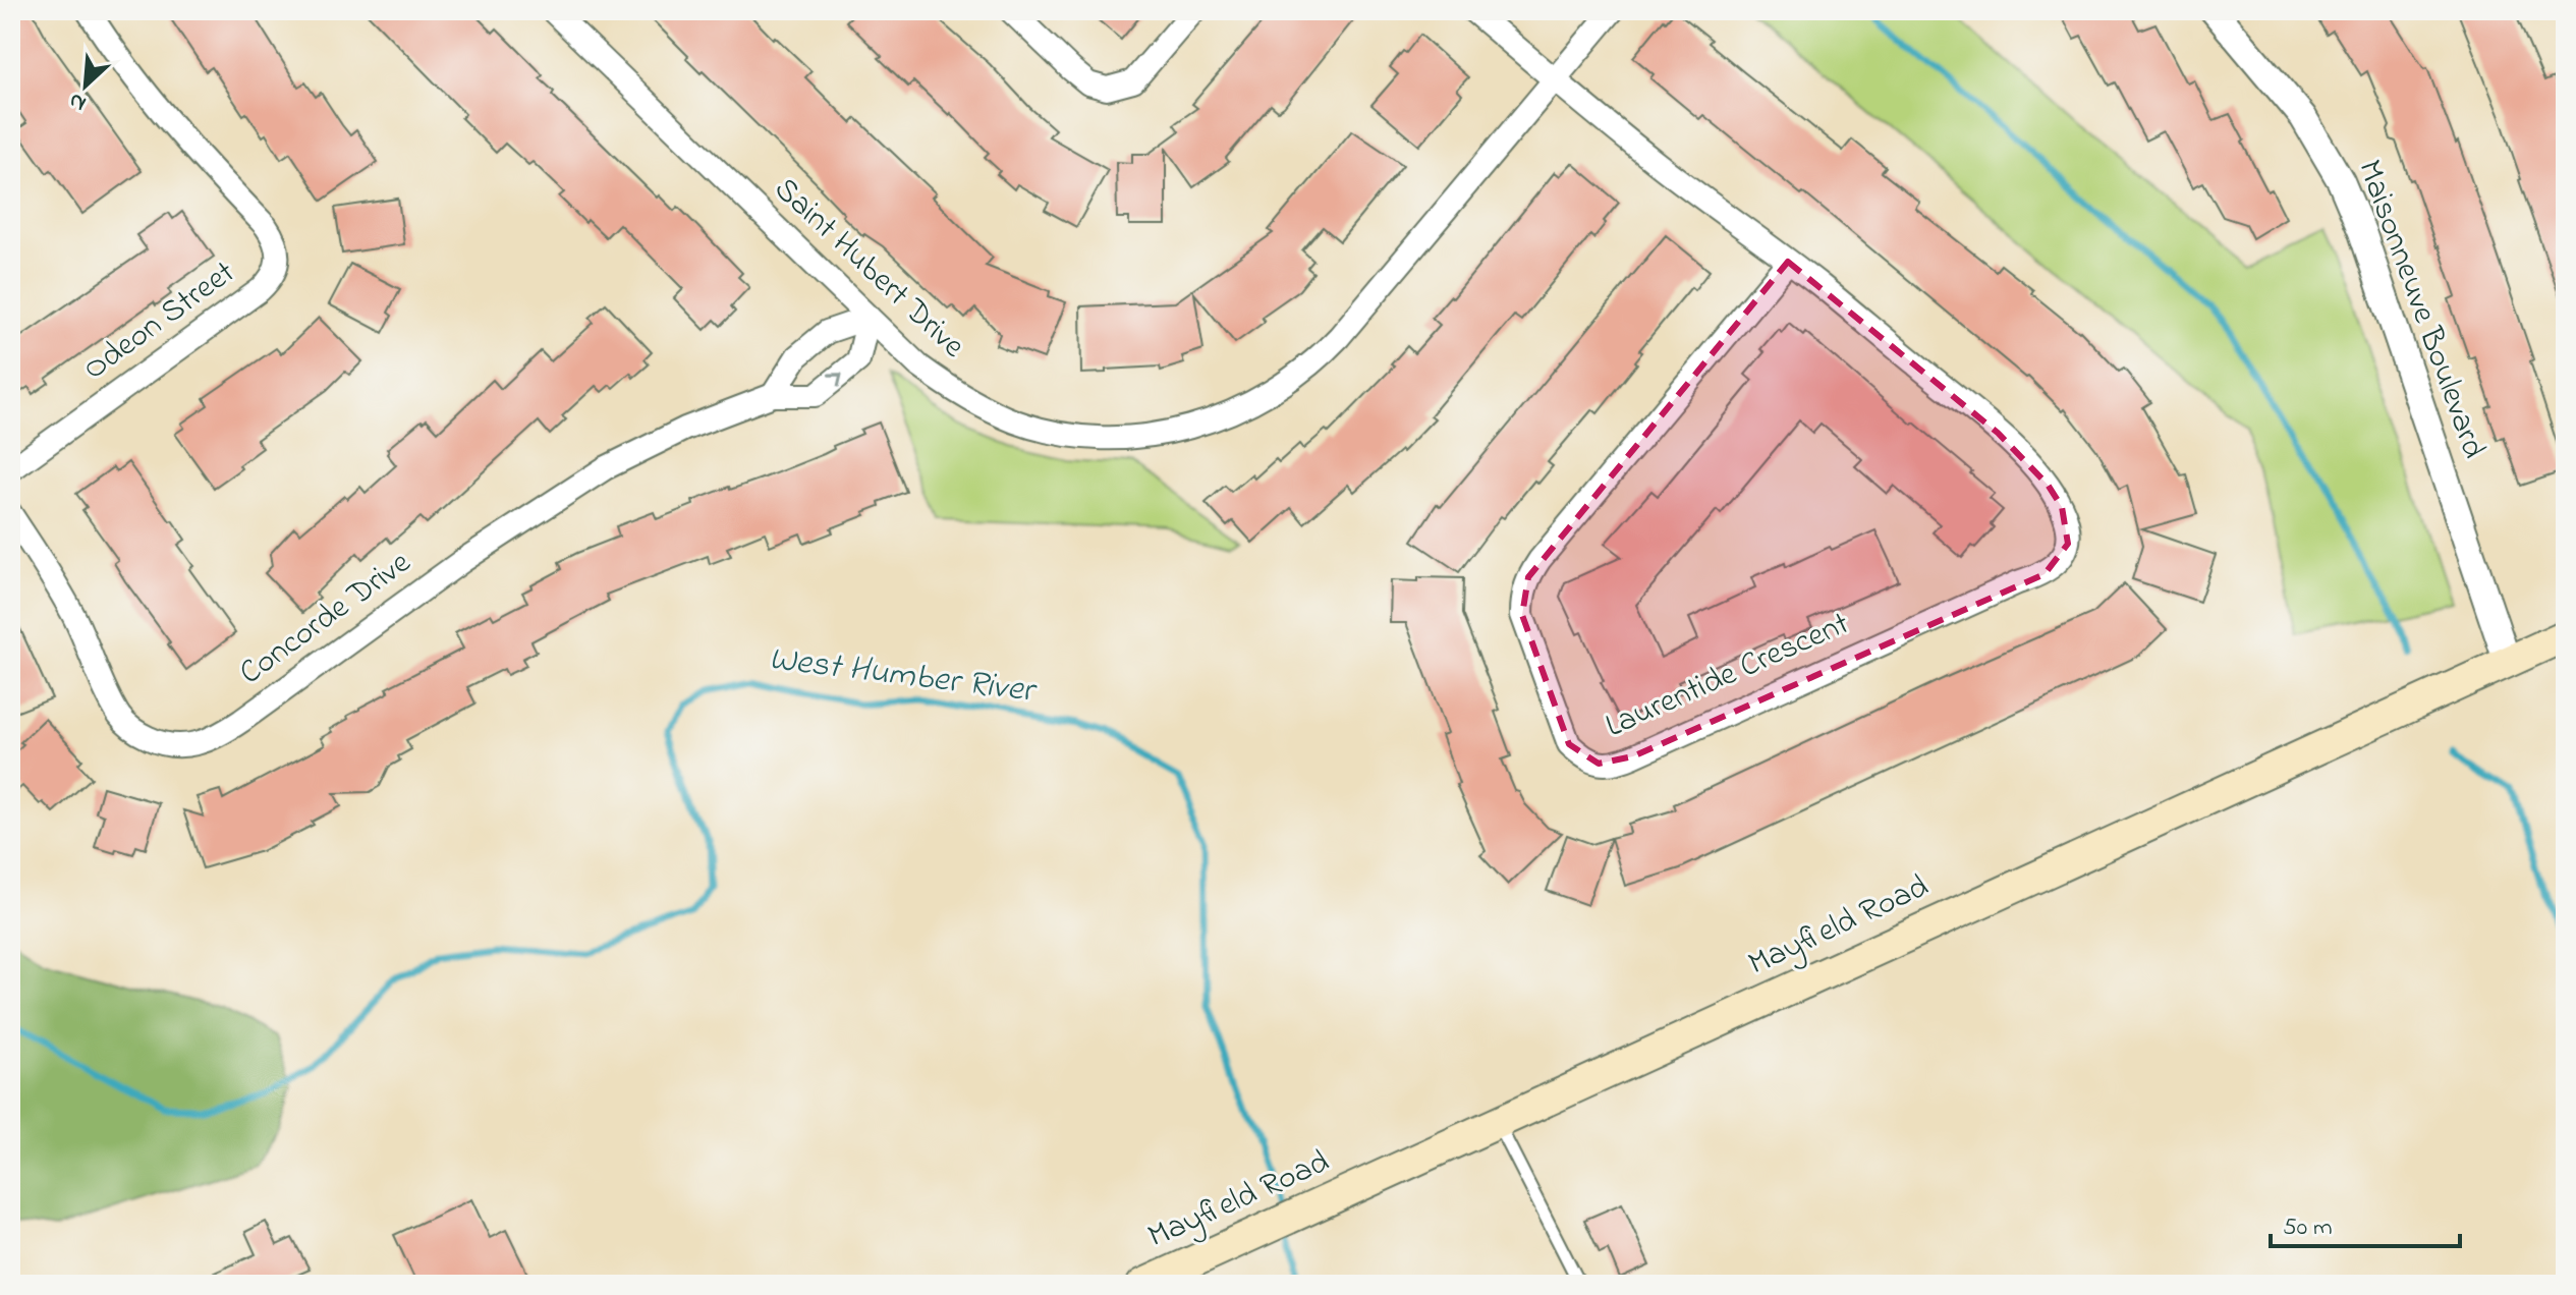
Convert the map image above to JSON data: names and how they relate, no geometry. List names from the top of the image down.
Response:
{
  "streets": {
    "main road": ["Mayfield Road"],
    "street": [
      "Saint Hubert Drive",
      "Maisonneuve Boulevard",
      "Odeon Street",
      "Concorde Drive",
      "Laurentide Crescent"
    ]
  },
  "crossings": [
    ["Saint Hubert Drive", "Concorde Drive"],
    ["Saint Hubert Drive", "Laurentide Crescent"],
    ["Maisonneuve Boulevard", "Mayfield Road"]
  ],
  "water": ["West Humber River"],
  "scale_bar": "50 m",
  "north": "bottom left"
}
